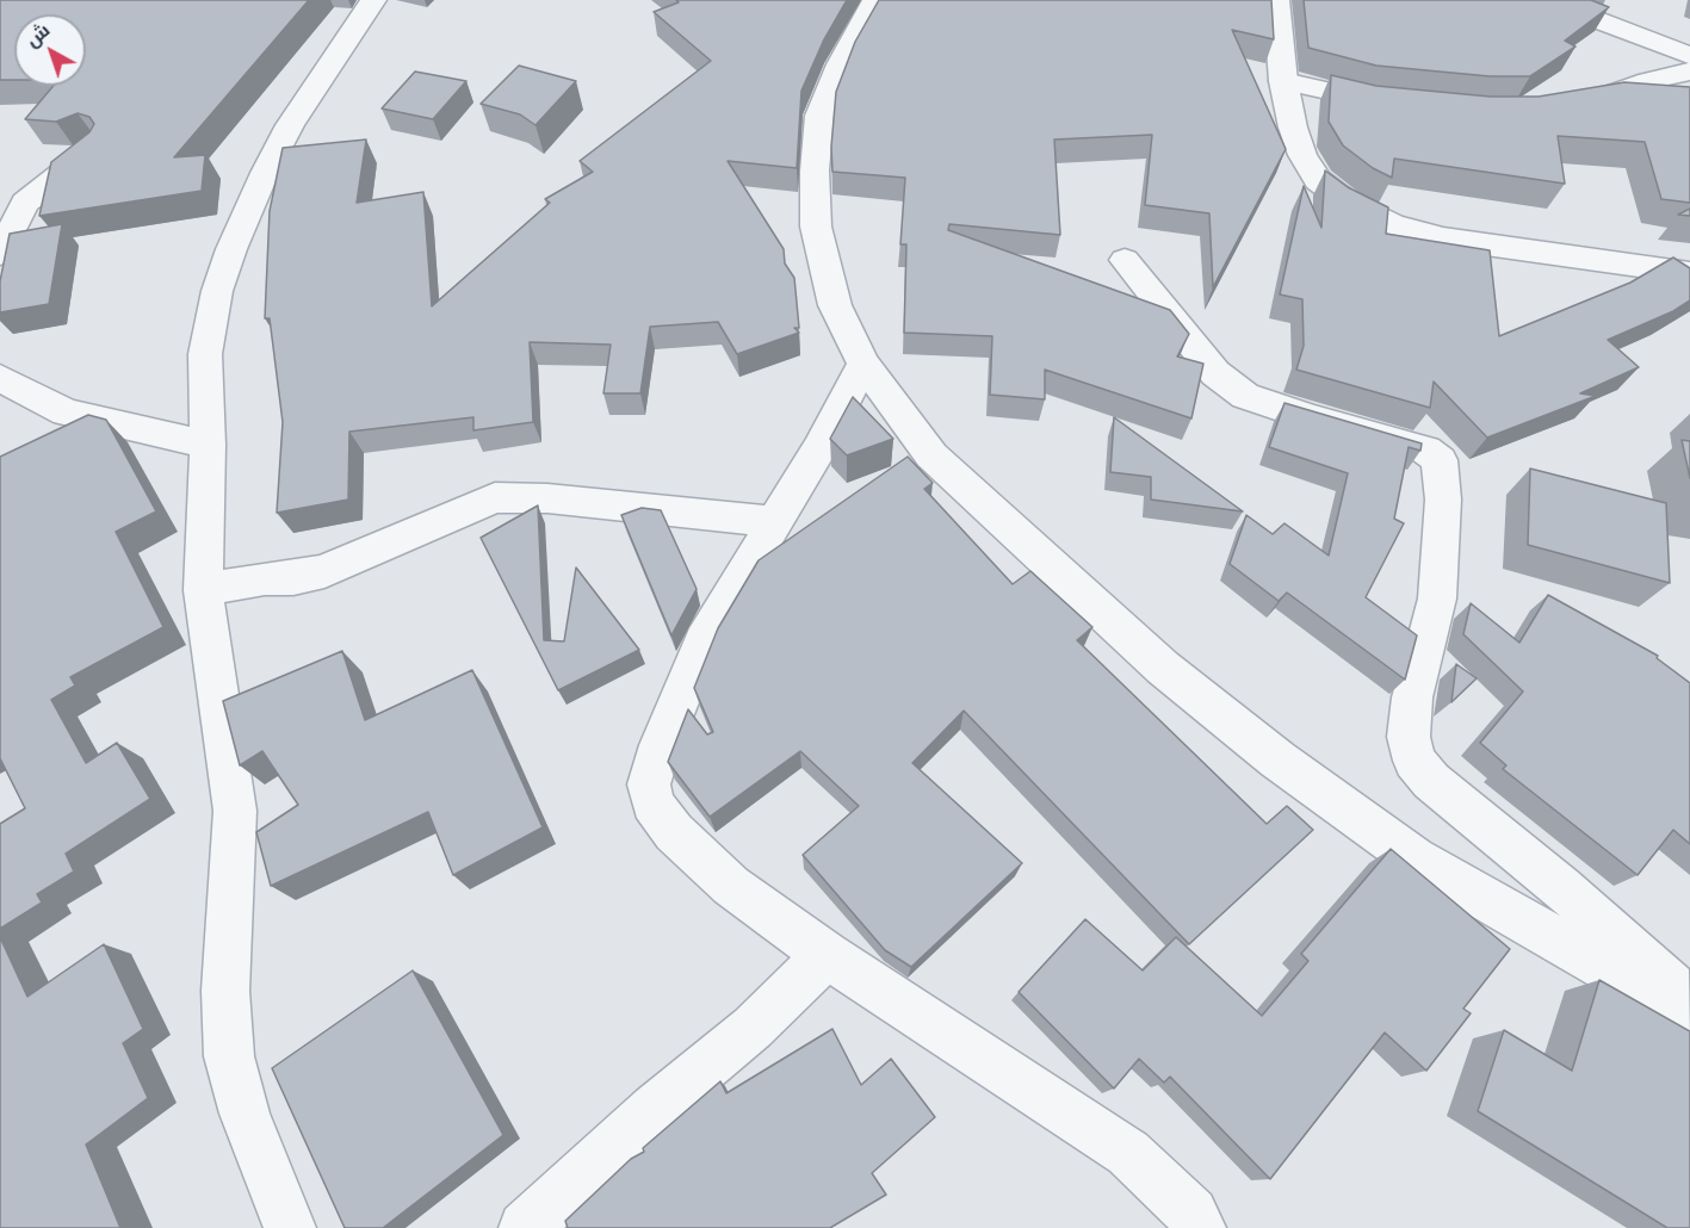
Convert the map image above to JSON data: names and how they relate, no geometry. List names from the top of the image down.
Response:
{
  "north": "top left"
}
